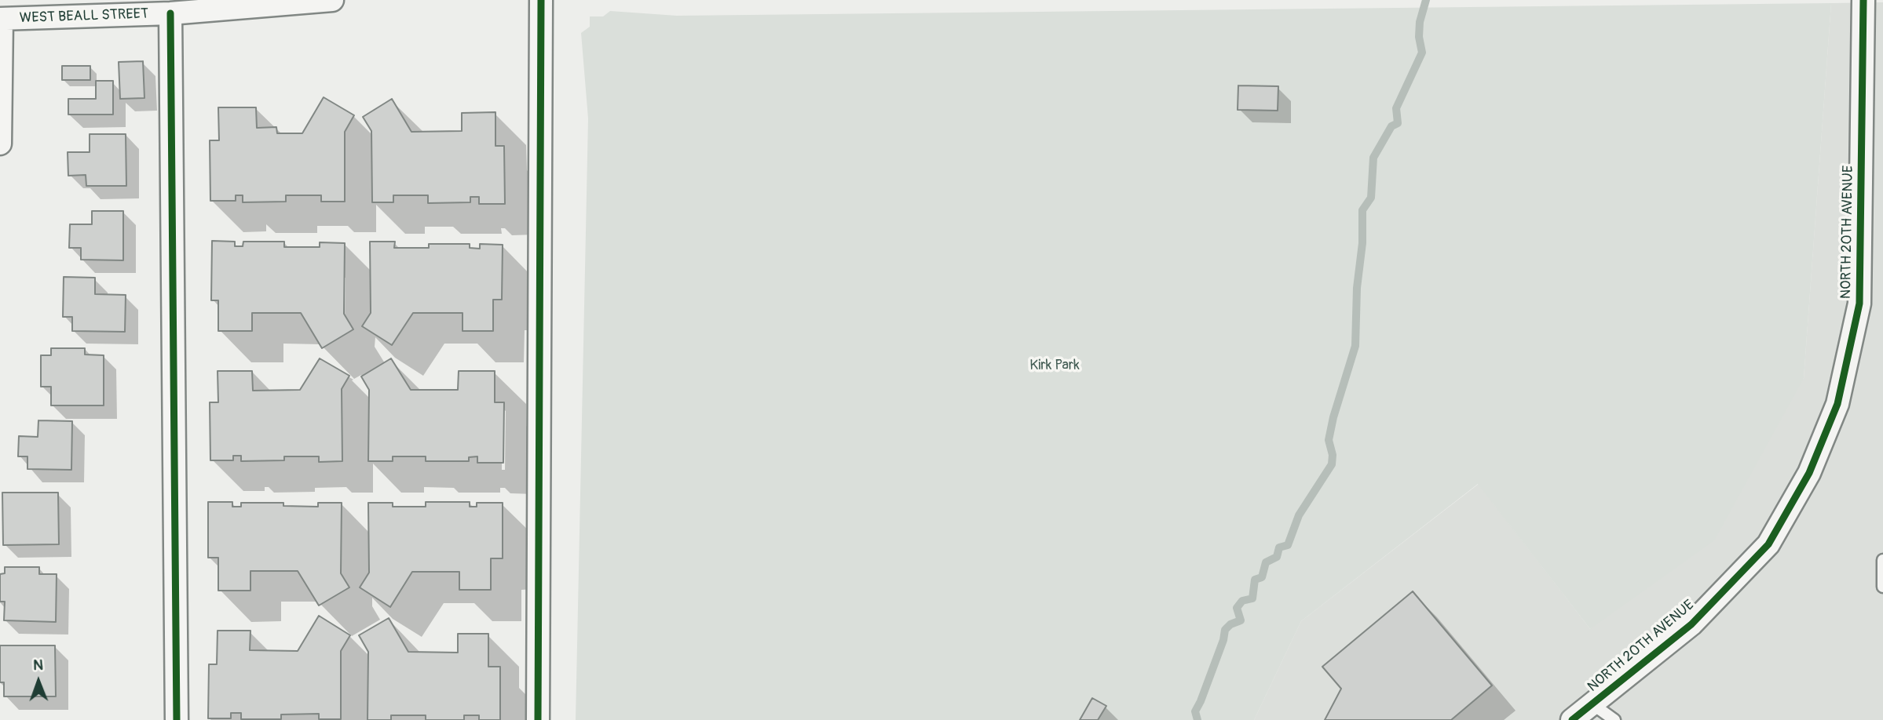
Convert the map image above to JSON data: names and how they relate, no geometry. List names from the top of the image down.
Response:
{
  "streets": {
    "street": ["WEST BEALL STREET", "NORTH 20TH AVENUE"]
  },
  "parks": ["Kirk Park"],
  "north": "top"
}
